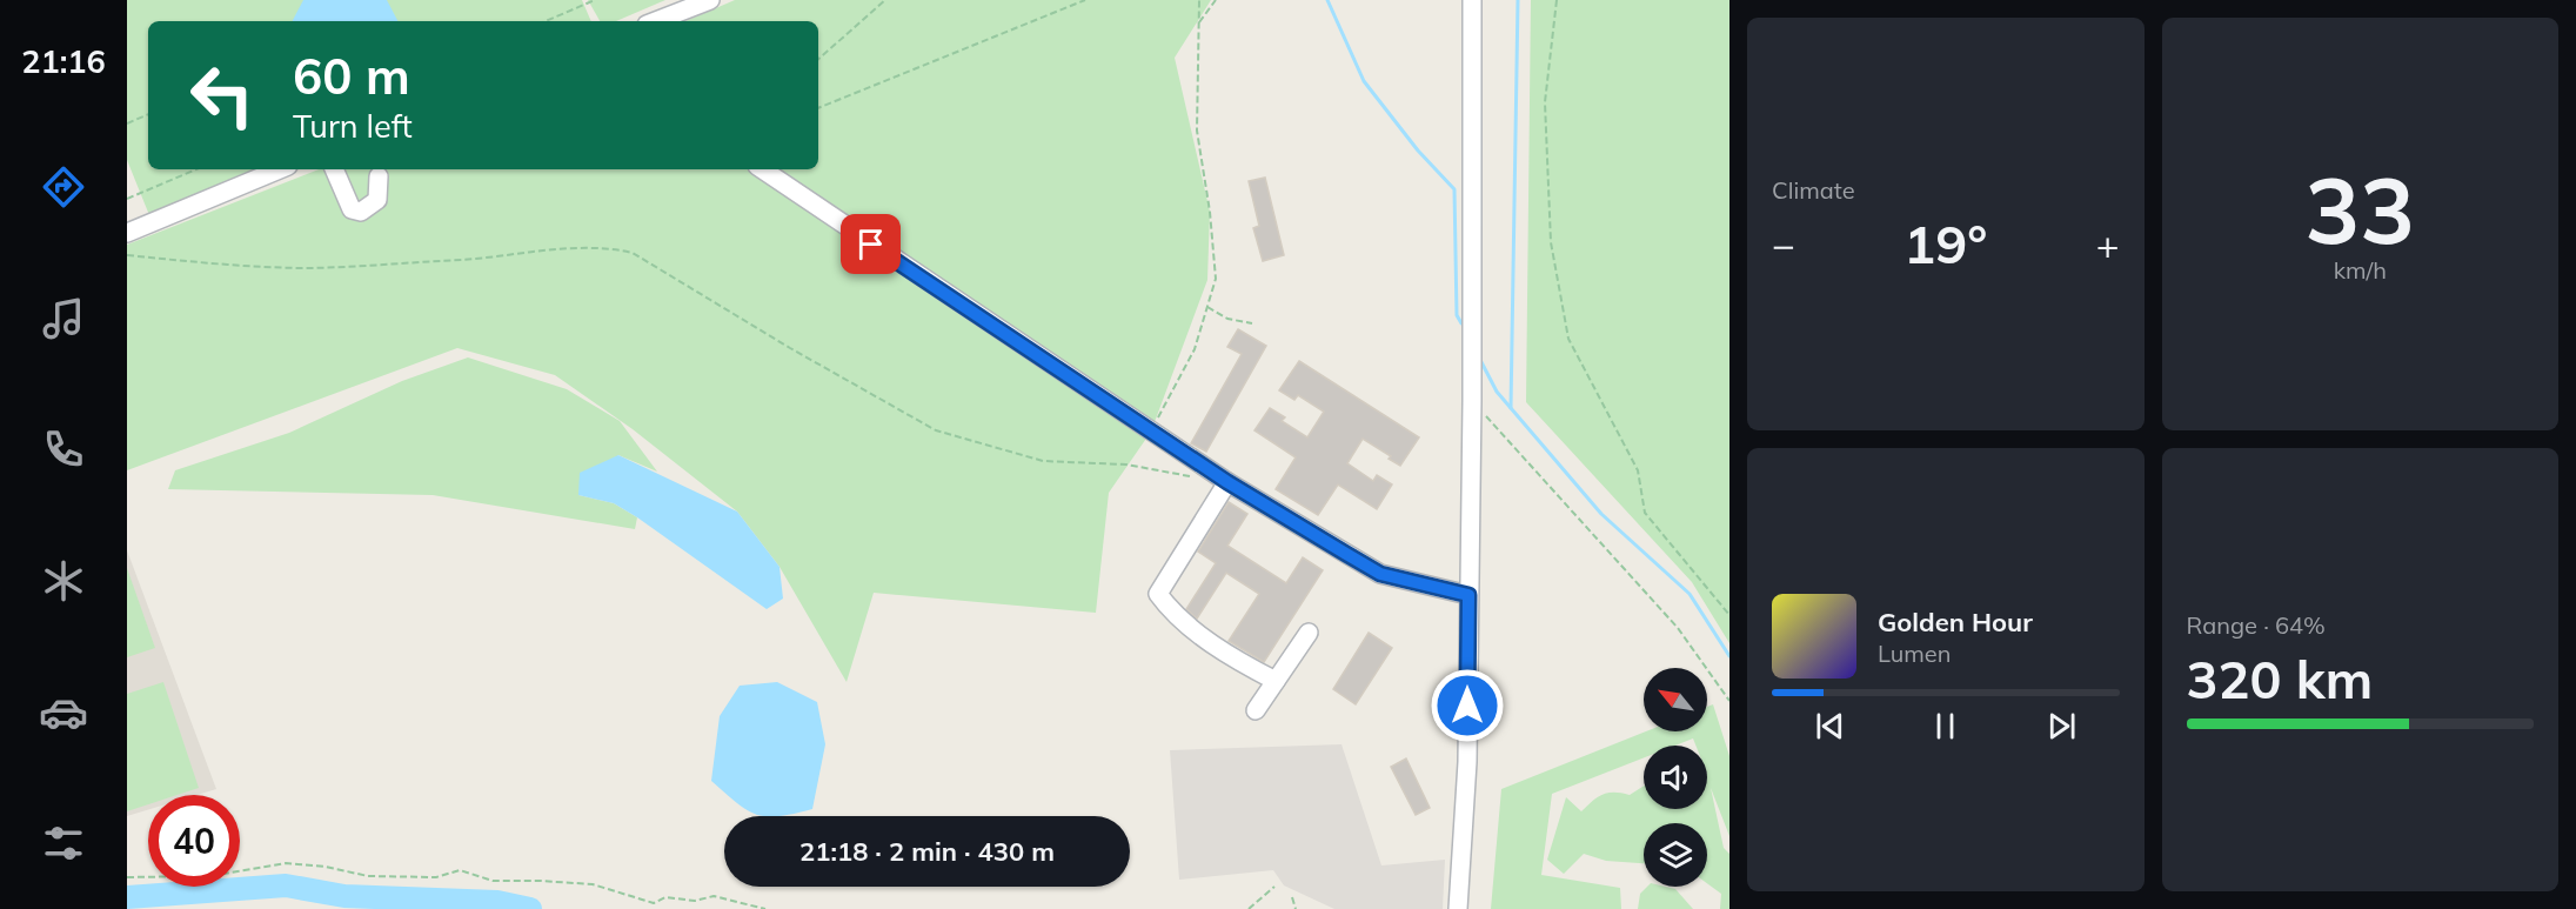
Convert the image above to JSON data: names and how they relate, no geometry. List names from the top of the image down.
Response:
{
  "north": "top left",
  "page": {
    "tabs": "21:16",
    "tile": [
      "Climate",
      ["33", "km/h"],
      ["Range · 64%", "320 km"]
    ],
    "turn": ["60 m", "Turn left"],
    "heat": ["−", "19°", "+"],
    "song": ["Golden Hour", "Lumen"],
    "limit": "40",
    "trip": "21:18 · 2 min · 430 m"
  }
}
